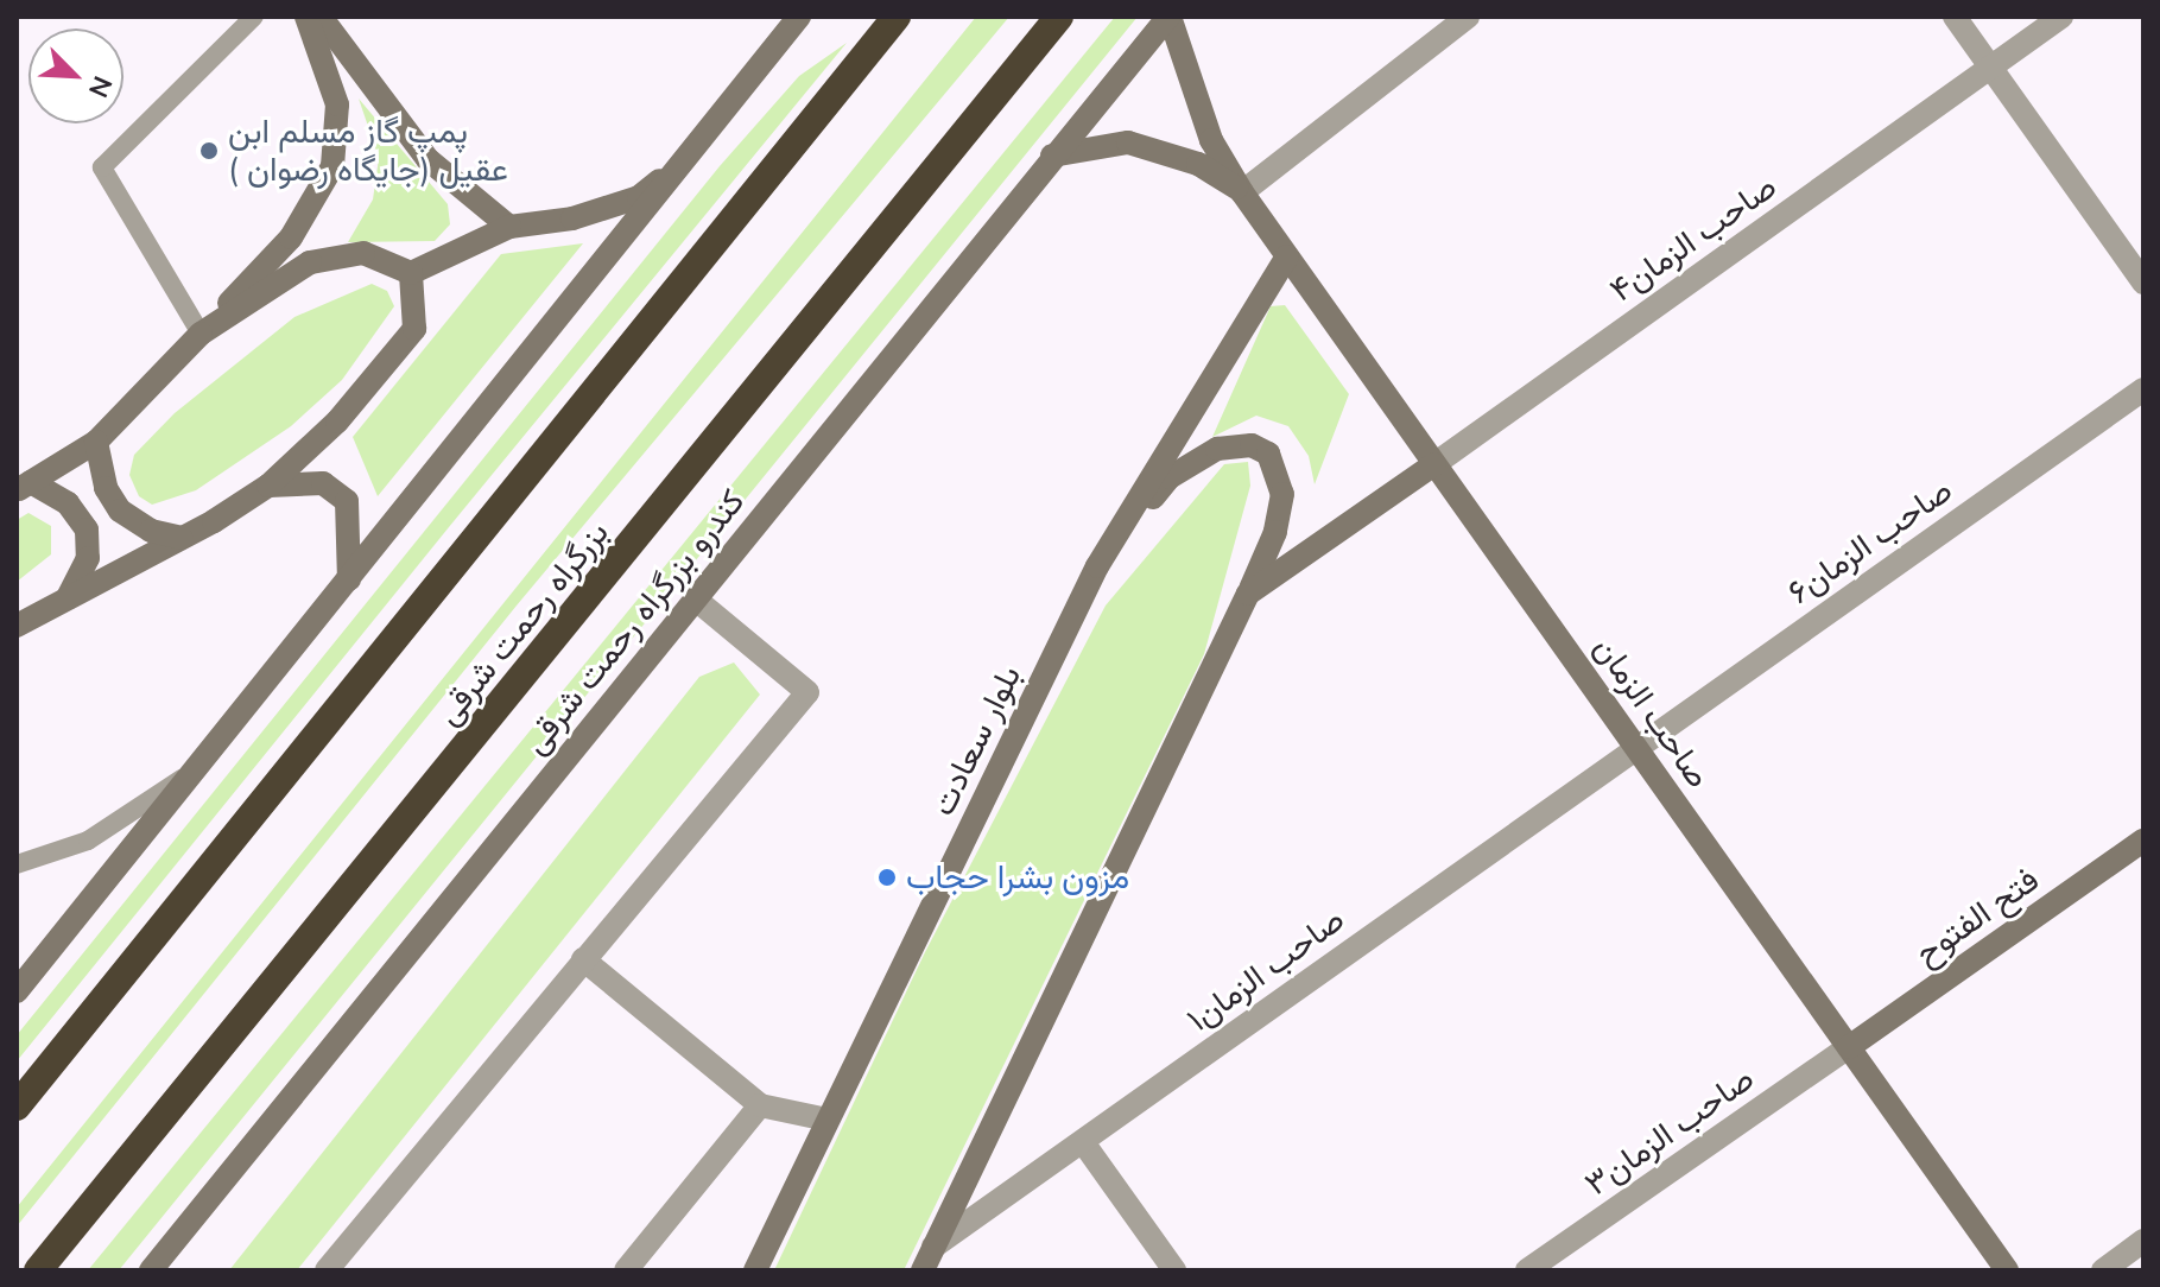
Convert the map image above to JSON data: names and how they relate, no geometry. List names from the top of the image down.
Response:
{
  "streets": {
    "highway": ["بزرگراه رحمت شرقی"],
    "street": [
      "صاحب الزمان۴",
      "صاحب الزمان۶",
      "کندرو بزرگراه رحمت شرقی",
      "صاحب الزمان",
      "بلوار سعادت",
      "فتح الفتوح",
      "صاحب الزمان۱",
      "صاحب الزمان۳"
    ]
  },
  "crossings": [
    ["صاحب الزمان۴", "صاحب الزمان"],
    ["صاحب الزمان۶", "صاحب الزمان"],
    ["صاحب الزمان۶", "صاحب الزمان۱"],
    ["کندرو بزرگراه رحمت شرقی", "صاحب الزمان"],
    ["صاحب الزمان", "بلوار سعادت"],
    ["صاحب الزمان", "فتح الفتوح"],
    ["صاحب الزمان", "صاحب الزمان۱"],
    ["صاحب الزمان", "صاحب الزمان۳"],
    ["فتح الفتوح", "صاحب الزمان۳"]
  ],
  "places": ["پمپ گاز مسلم ابن عقیل (جایگاه رضوان )", "مزون بشرا حجاب"],
  "north": "bottom right"
}
